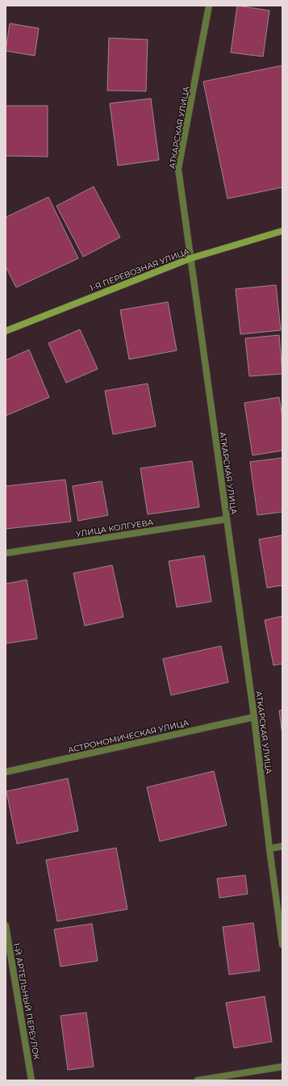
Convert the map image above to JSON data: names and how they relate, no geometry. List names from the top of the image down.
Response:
{
  "streets": {
    "main road": ["1-Я ПЕРЕВОЗНАЯ УЛИЦА"],
    "street": [
      "АТКАРСКАЯ УЛИЦА",
      "УЛИЦА КОЛГУЕВА",
      "АСТРОНОМИЧЕСКАЯ УЛИЦА",
      "1-Й АРТЕЛЬНЫЙ ПЕРЕУЛОК"
    ]
  },
  "crossings": [
    ["АТКАРСКАЯ УЛИЦА", "1-Я ПЕРЕВОЗНАЯ УЛИЦА"],
    ["АТКАРСКАЯ УЛИЦА", "УЛИЦА КОЛГУЕВА"],
    ["АТКАРСКАЯ УЛИЦА", "АСТРОНОМИЧЕСКАЯ УЛИЦА"]
  ]
}
